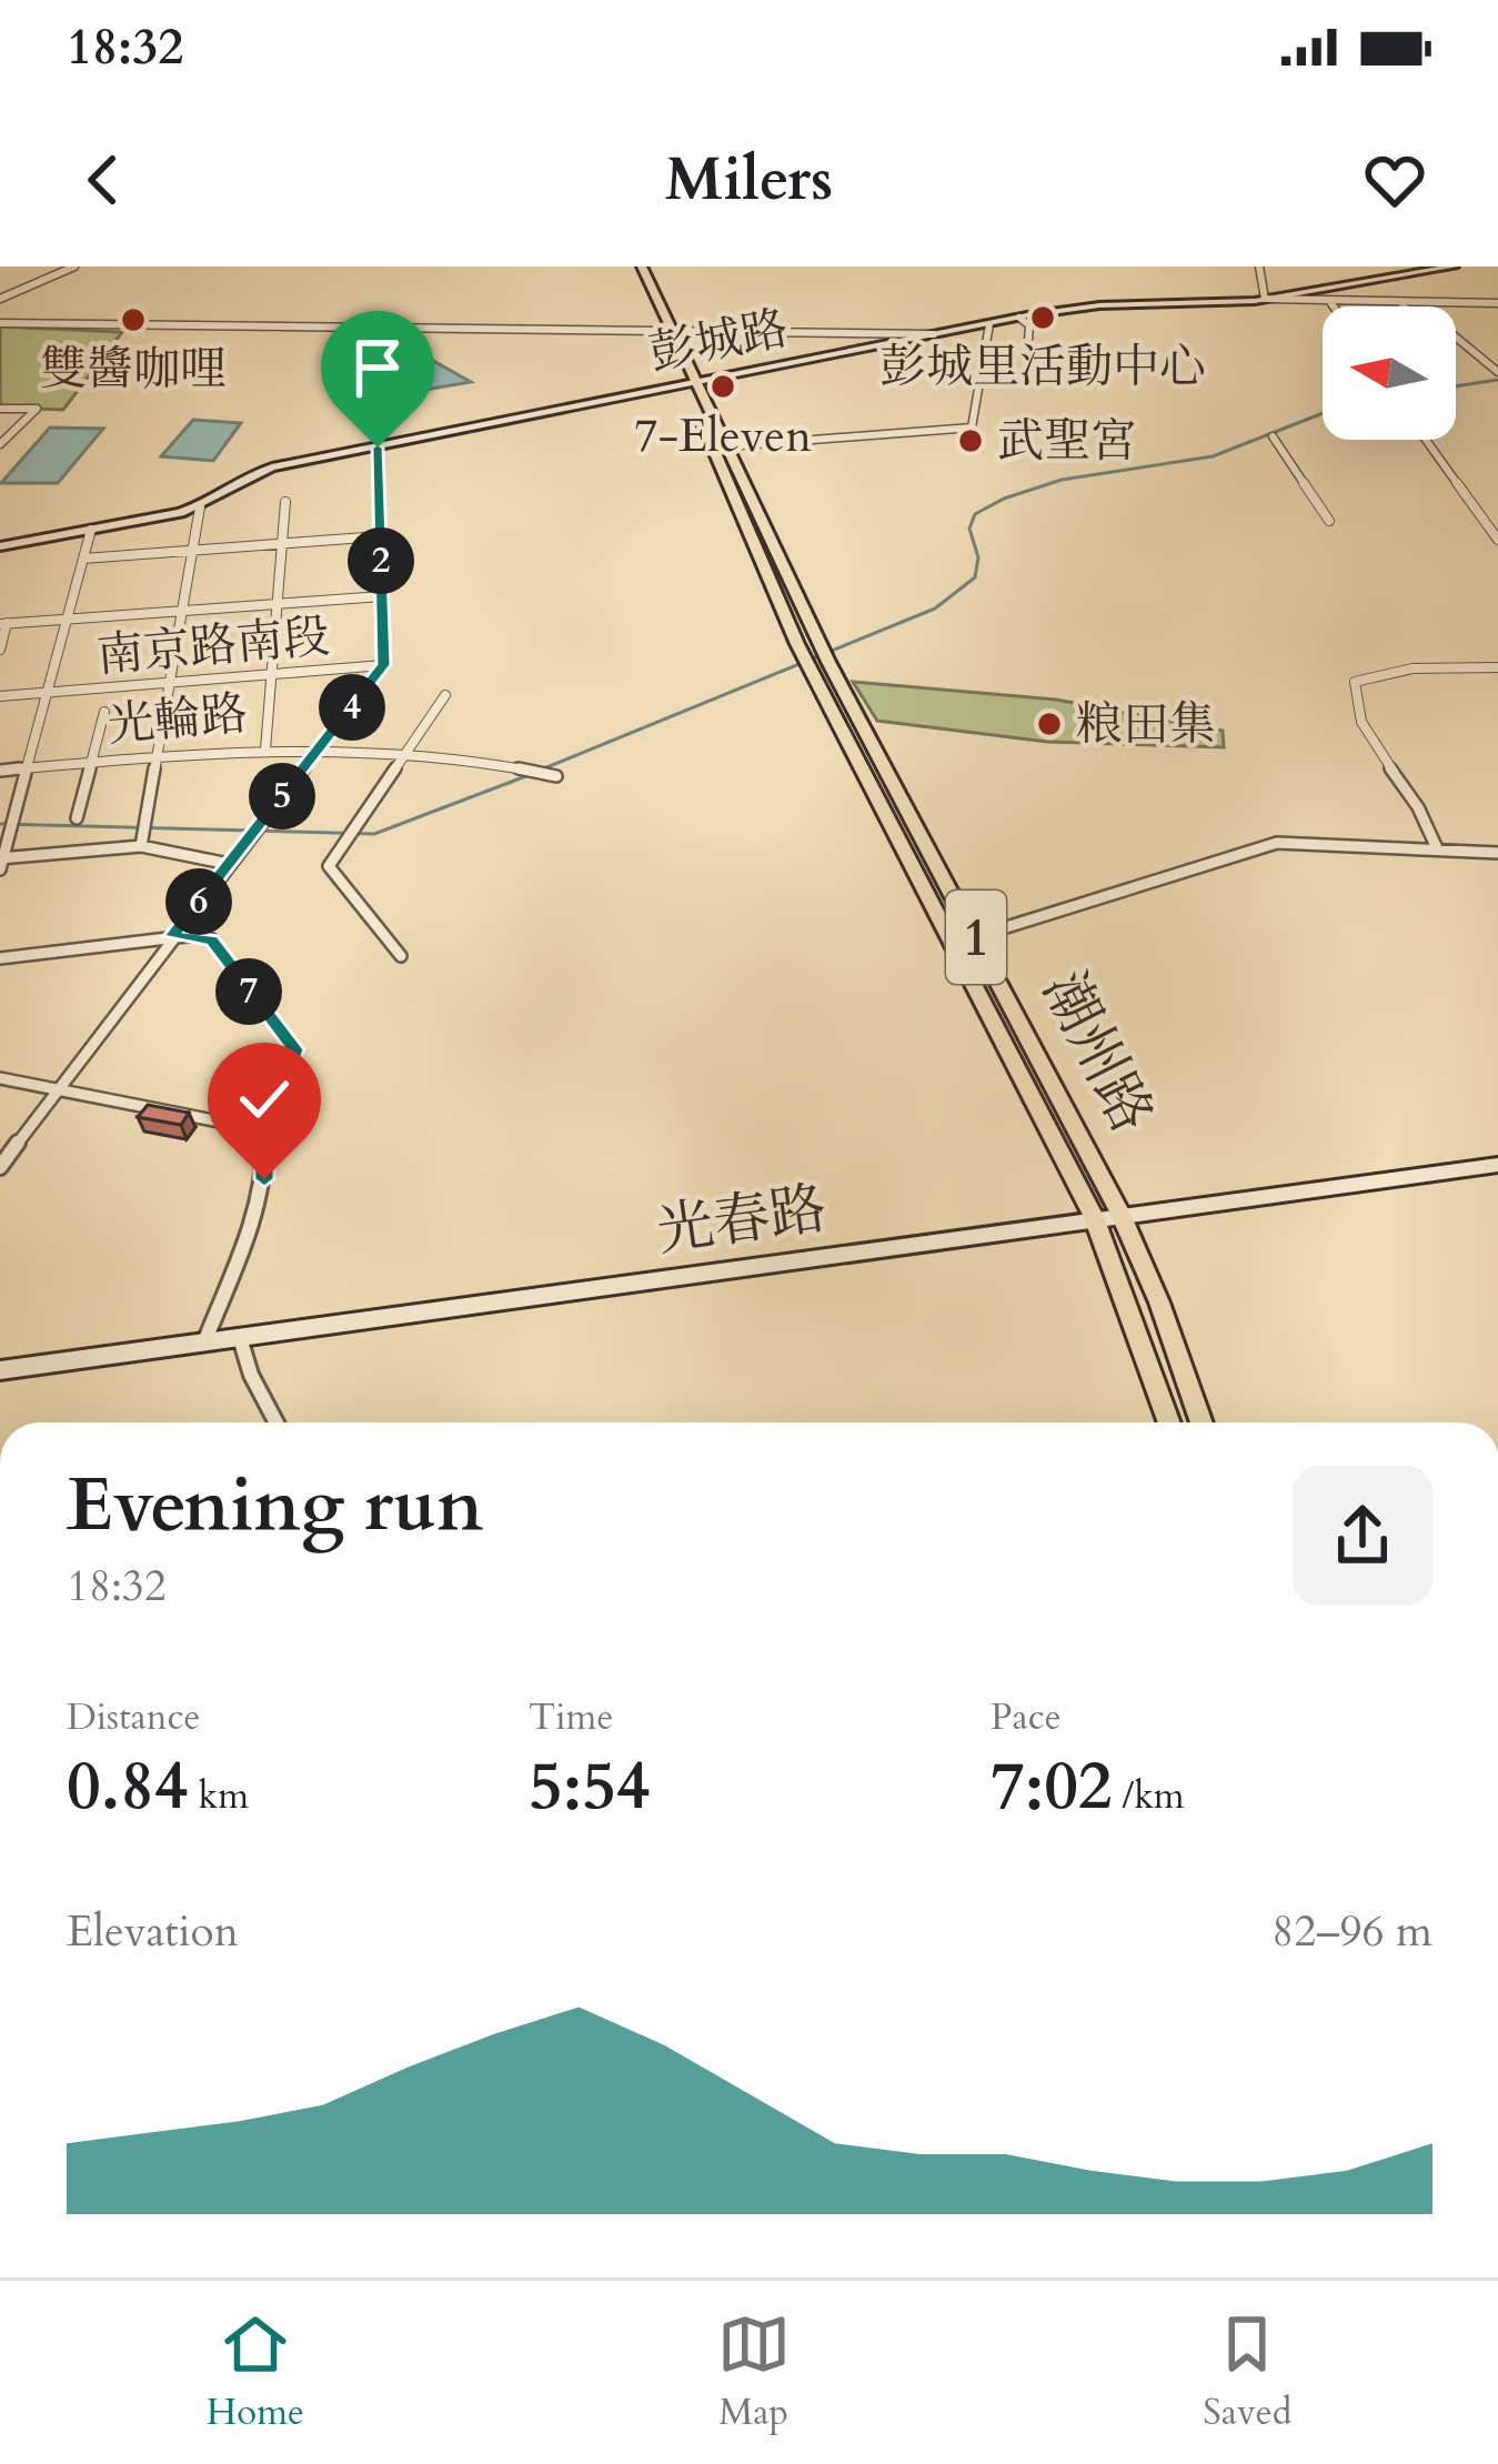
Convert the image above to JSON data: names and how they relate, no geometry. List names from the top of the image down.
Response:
{
  "streets": {
    "main road": ["1", "潮州路"],
    "street": [
      "彭城路",
      "南京路南段",
      "光輪路",
      "光春路"
    ]
  },
  "crossings": [
    ["彭城路", "1"],
    ["彭城路", "潮州路"],
    ["1", "潮州路"],
    ["潮州路", "光春路"]
  ],
  "places": [
    "彭城里活動中心",
    "雙醬咖哩",
    "7-Eleven",
    "武聖宮",
    "粮田集"
  ],
  "north": "left",
  "page": {
    "status": "18:32",
    "header": "Milers",
    "pins": [
      "2",
      "4",
      "5",
      "6",
      "7"
    ],
    "heading": ["Evening run", "18:32"],
    "stats": [
      ["Distance", "0.84 km"],
      ["Time", "5:54"],
      ["Pace", "7:02 /km"]
    ],
    "chart": ["Elevation", "82–96 m"],
    "tabs": ["Home", "Map", "Saved"]
  }
}
